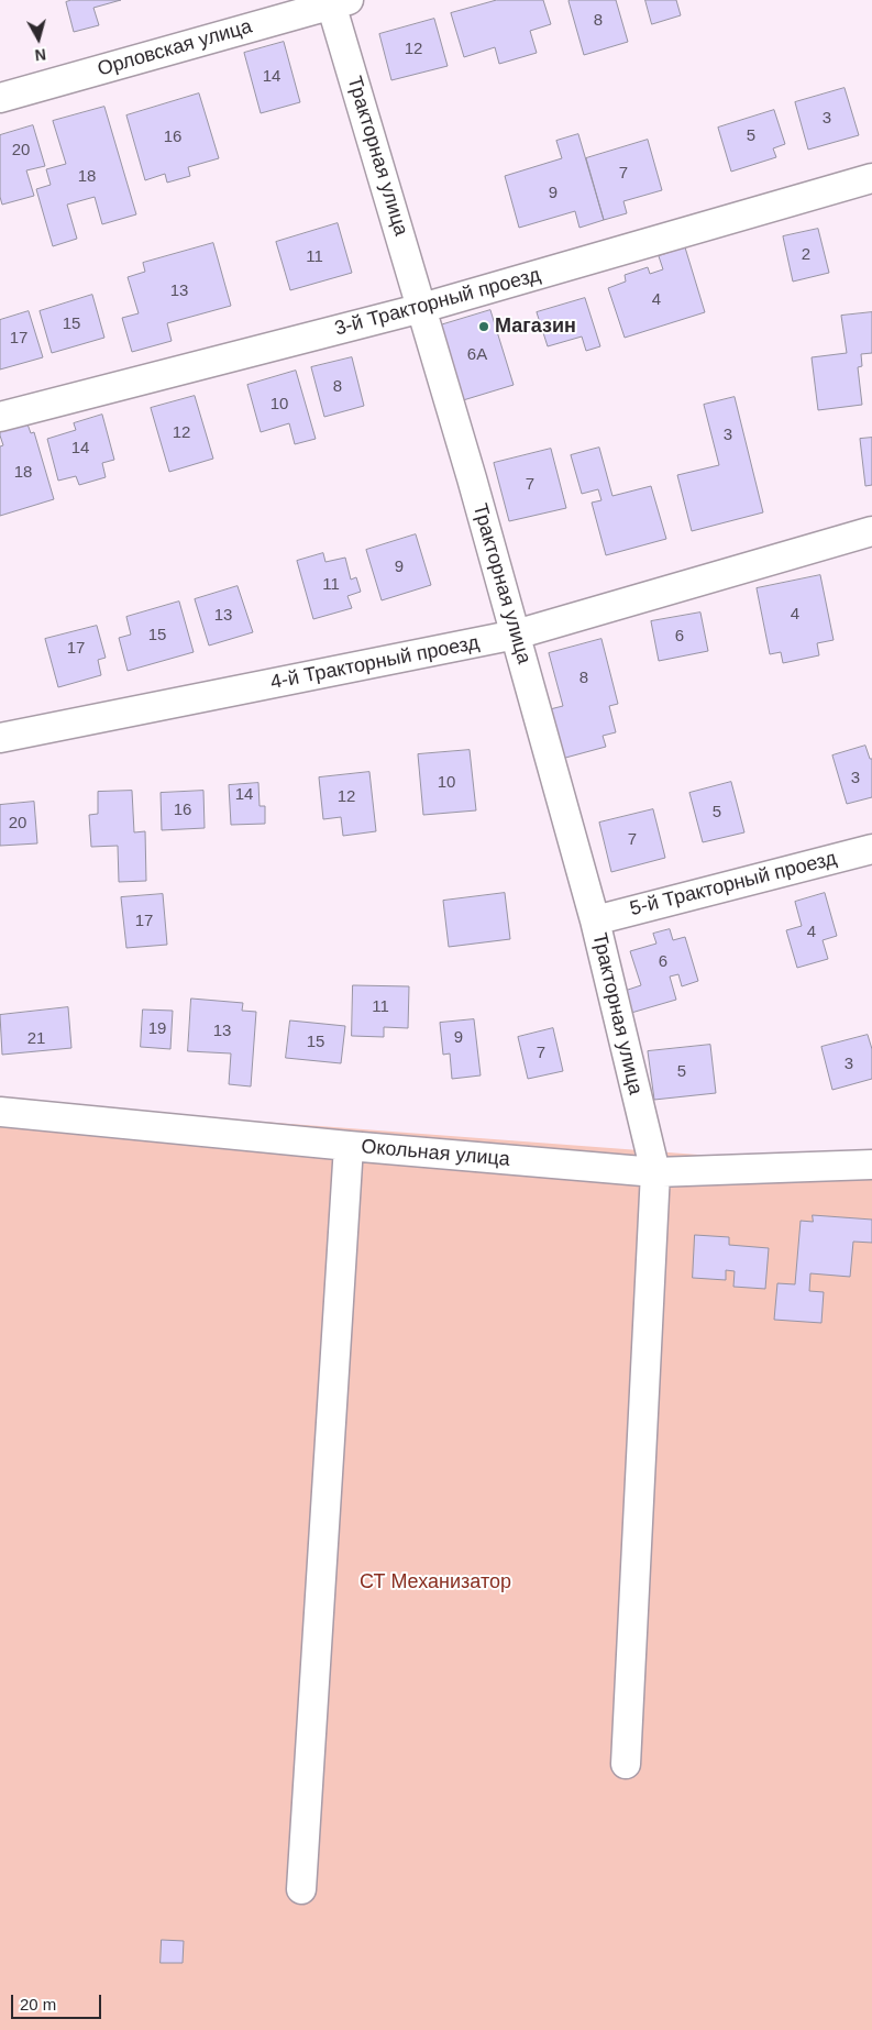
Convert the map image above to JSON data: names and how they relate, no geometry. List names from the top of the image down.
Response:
{
  "streets": {
    "street": [
      "Орловская улица",
      "Тракторная улица",
      "3-й Тракторный проезд",
      "4-й Тракторный проезд",
      "5-й Тракторный проезд",
      "Окольная улица"
    ]
  },
  "crossings": [
    ["Орловская улица", "Тракторная улица"],
    ["Тракторная улица", "3-й Тракторный проезд"],
    ["Тракторная улица", "4-й Тракторный проезд"],
    ["Тракторная улица", "5-й Тракторный проезд"],
    ["Тракторная улица", "Окольная улица"]
  ],
  "parks": ["СТ Механизатор"],
  "places": ["Магазин"],
  "house_numbers": [
    "8",
    "12",
    "14",
    "3",
    "5",
    "16",
    "20",
    "7",
    "18",
    "9",
    "2",
    "11",
    "13",
    "4",
    "15",
    "17",
    "6А",
    "8",
    "10",
    "12",
    "3",
    "14",
    "18",
    "7",
    "9",
    "11",
    "4",
    "13",
    "15",
    "6",
    "17",
    "8",
    "3",
    "10",
    "14",
    "12",
    "16",
    "5",
    "20",
    "7",
    "17",
    "4",
    "6",
    "11",
    "19",
    "13",
    "9",
    "21",
    "15",
    "7",
    "3",
    "5"
  ],
  "scale_bar": "20 m",
  "north": "bottom"
}
